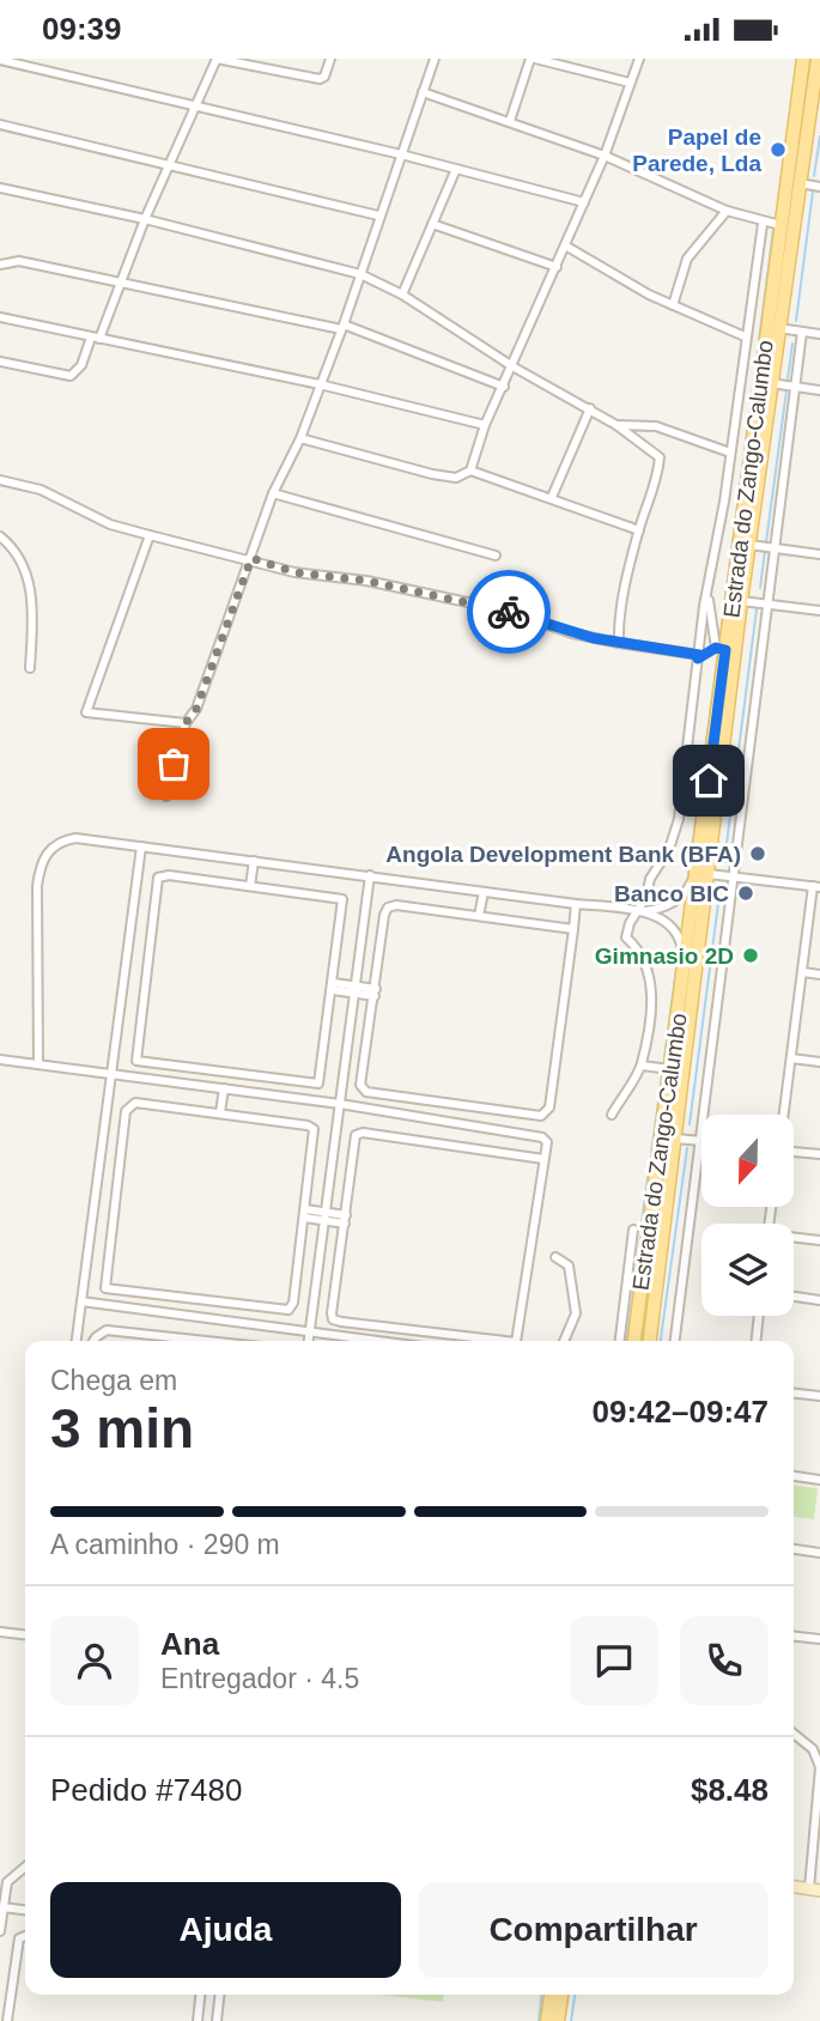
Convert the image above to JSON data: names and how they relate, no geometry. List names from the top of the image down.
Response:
{
  "streets": {
    "main road": ["Estrada do Zango-Calumbo"]
  },
  "places": [
    "Papel de Parede, Lda",
    "Angola Development Bank (BFA)",
    "Banco BIC",
    "Gimnasio 2D"
  ],
  "north": "bottom",
  "page": {
    "status": "09:39",
    "heading": ["3 min", "Chega em", "09:42–09:47"],
    "panel": [
      "Ana",
      "Entregador · 4.5",
      "Pedido #7480",
      "$8.48"
    ],
    "bar": "A caminho · 290 m",
    "buttons": ["Ajuda", "Compartilhar"]
  }
}
